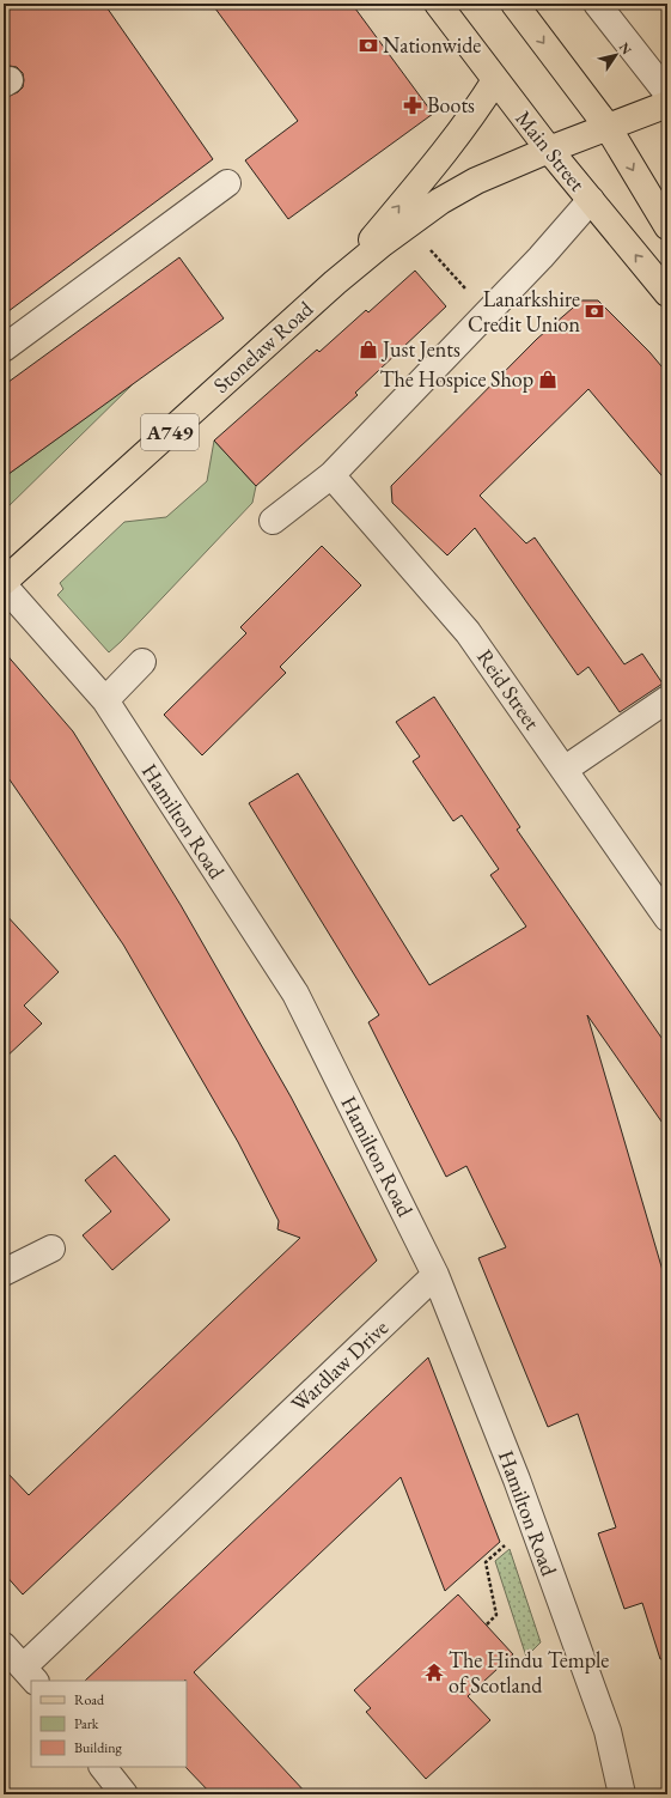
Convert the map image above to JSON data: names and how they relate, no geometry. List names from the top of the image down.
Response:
{
  "streets": {
    "main road": ["Main Street", "Stonelaw Road", "A749"],
    "street": ["Reid Street", "Hamilton Road", "Wardlaw Drive"]
  },
  "crossings": [
    ["Main Street", "Stonelaw Road"],
    ["Main Street", "A749"],
    ["Stonelaw Road", "A749"],
    ["Stonelaw Road", "Hamilton Road"],
    ["Hamilton Road", "Wardlaw Drive"]
  ],
  "places": {
    "bank": ["Nationwide", "Lanarkshire Credit Union"],
    "pharmacy": ["Boots"],
    "shop": ["Just Jents", "The Hospice Shop"],
    "temple": ["The Hindu Temple of Scotland"]
  },
  "legend": ["Road", "Park", "Building"],
  "north": "top right"
}
